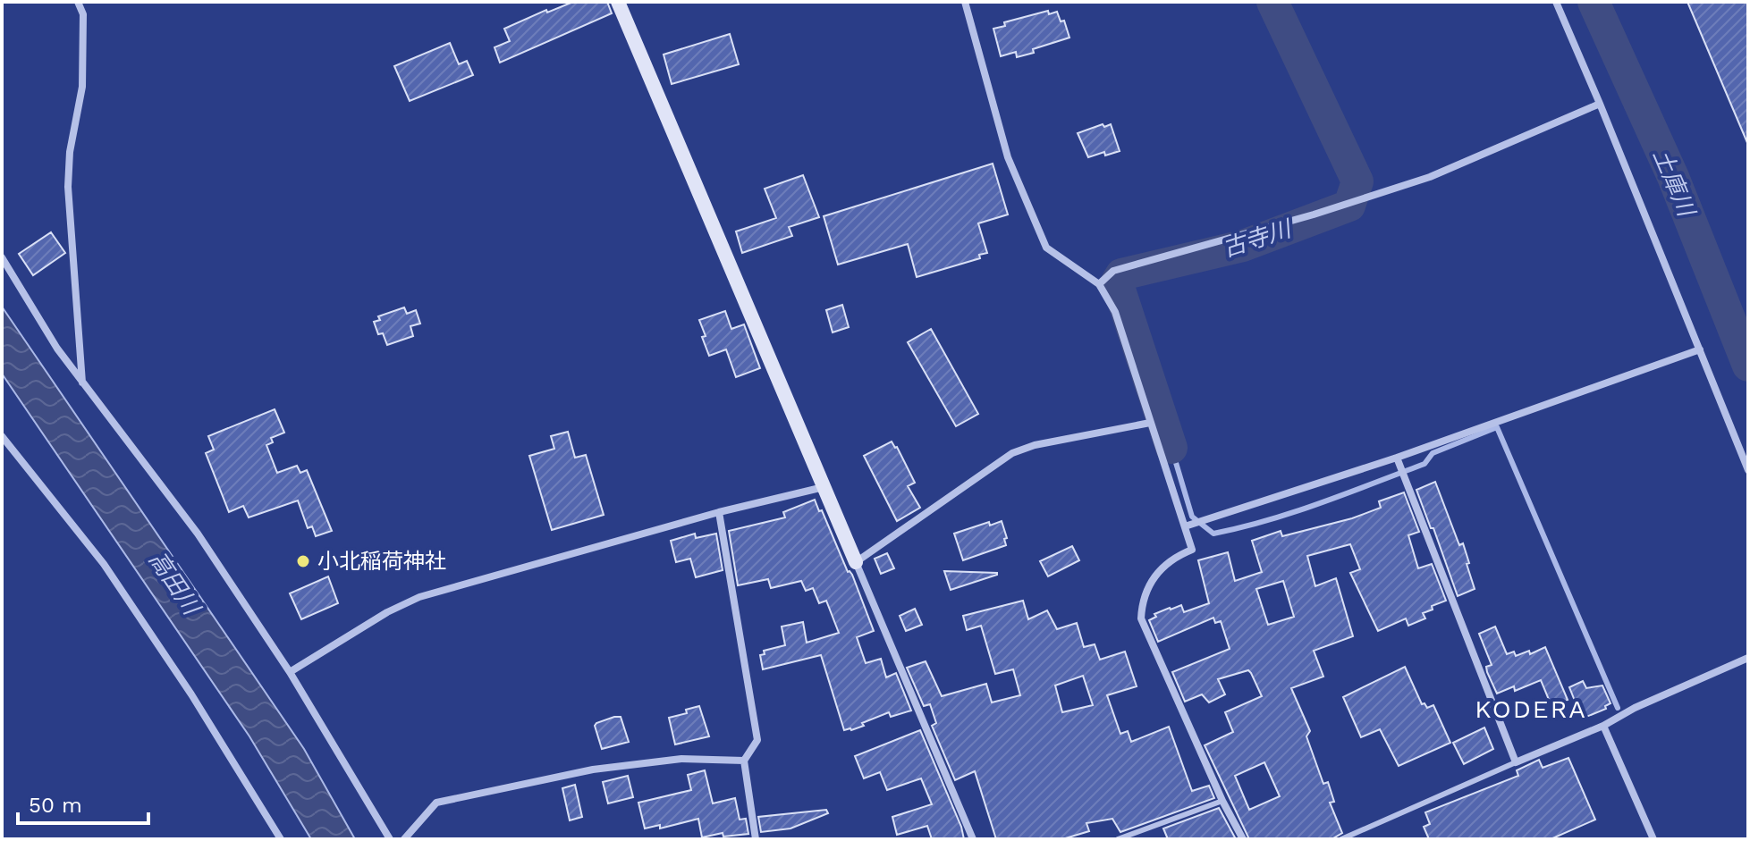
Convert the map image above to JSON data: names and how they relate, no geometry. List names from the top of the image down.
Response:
{
  "districts": ["KODERA"],
  "water": ["土庫川", "古寺川", "高田川"],
  "places": ["小北稲荷神社"],
  "scale_bar": "50 m"
}
